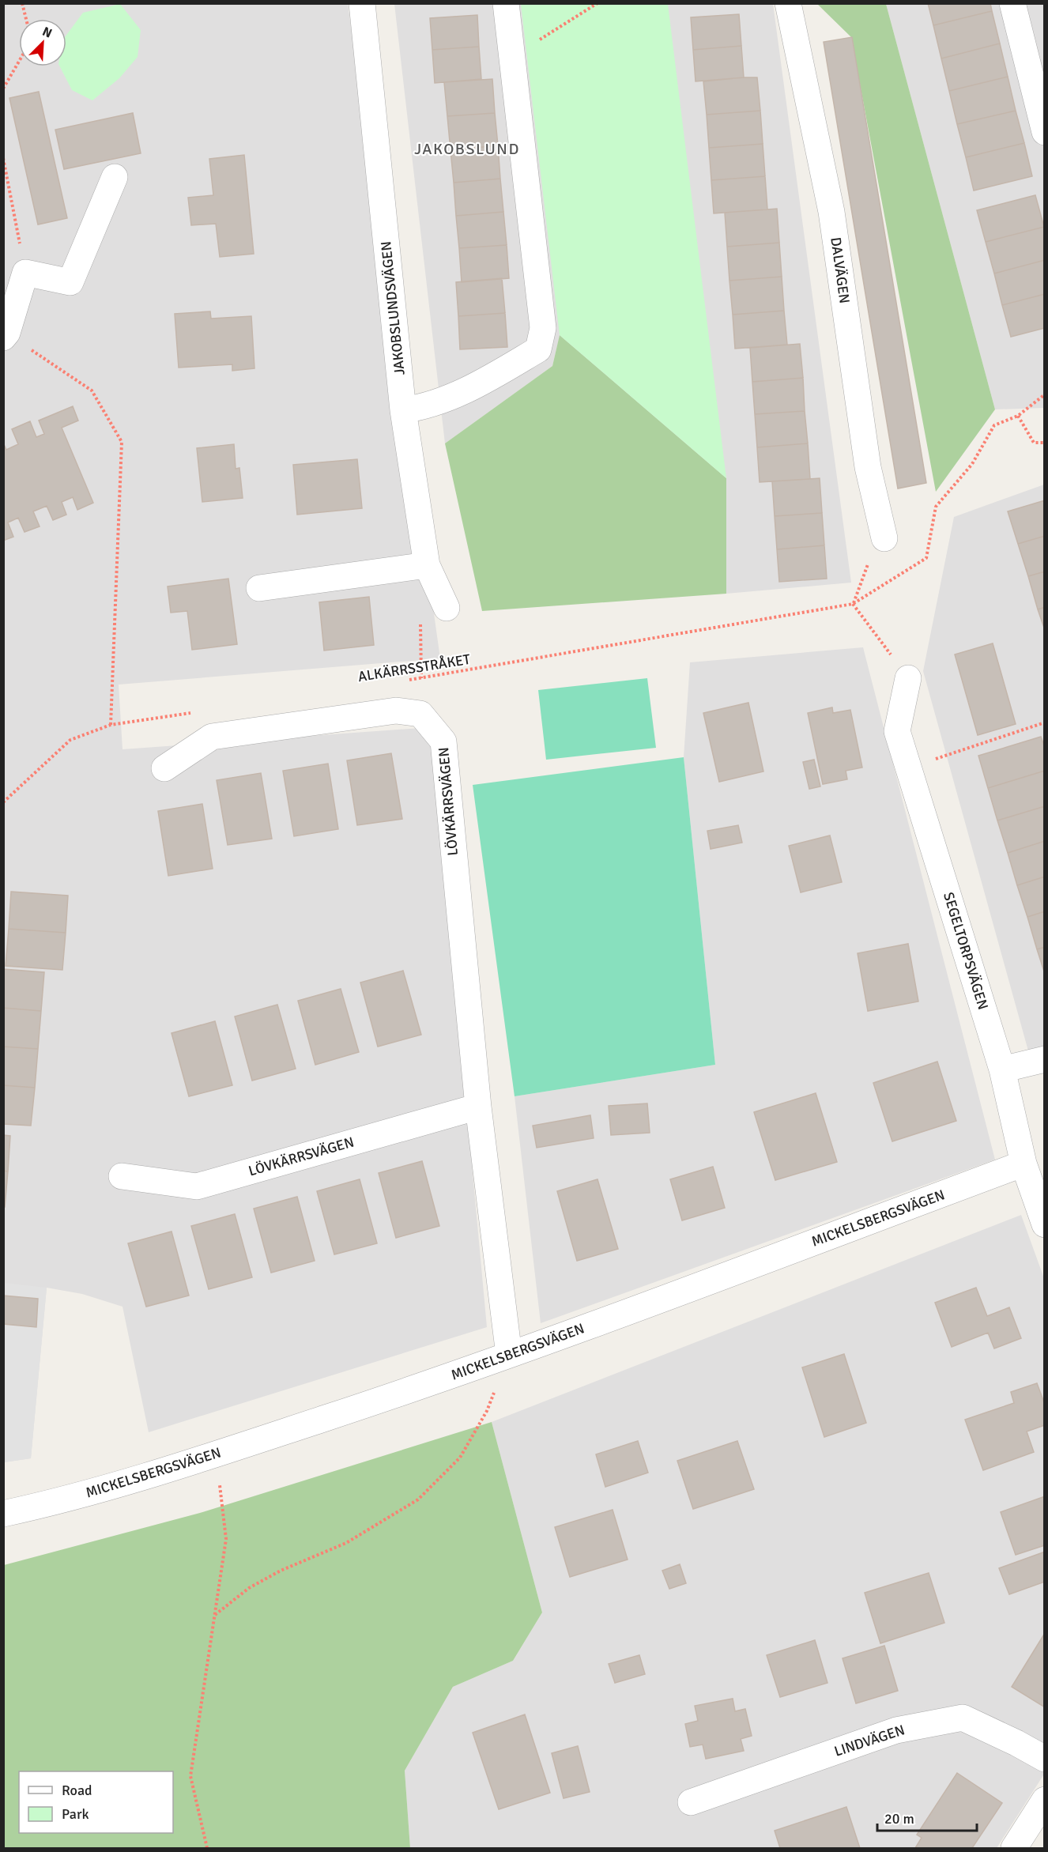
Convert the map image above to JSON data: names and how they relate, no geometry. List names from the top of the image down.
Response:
{
  "streets": {
    "street": [
      "DALVÄGEN",
      "JAKOBSLUNDSVÄGEN",
      "LÖVKÄRRSVÄGEN",
      "SEGELTORPSVÄGEN",
      "MICKELSBERGSVÄGEN",
      "LINDVÄGEN"
    ],
    "path": ["ALKÄRRSSTRÅKET"]
  },
  "crossings": [
    ["LÖVKÄRRSVÄGEN", "MICKELSBERGSVÄGEN"],
    ["SEGELTORPSVÄGEN", "MICKELSBERGSVÄGEN"]
  ],
  "districts": ["JAKOBSLUND"],
  "legend": ["Road", "Park"],
  "scale_bar": "20 m",
  "north": "top right"
}
